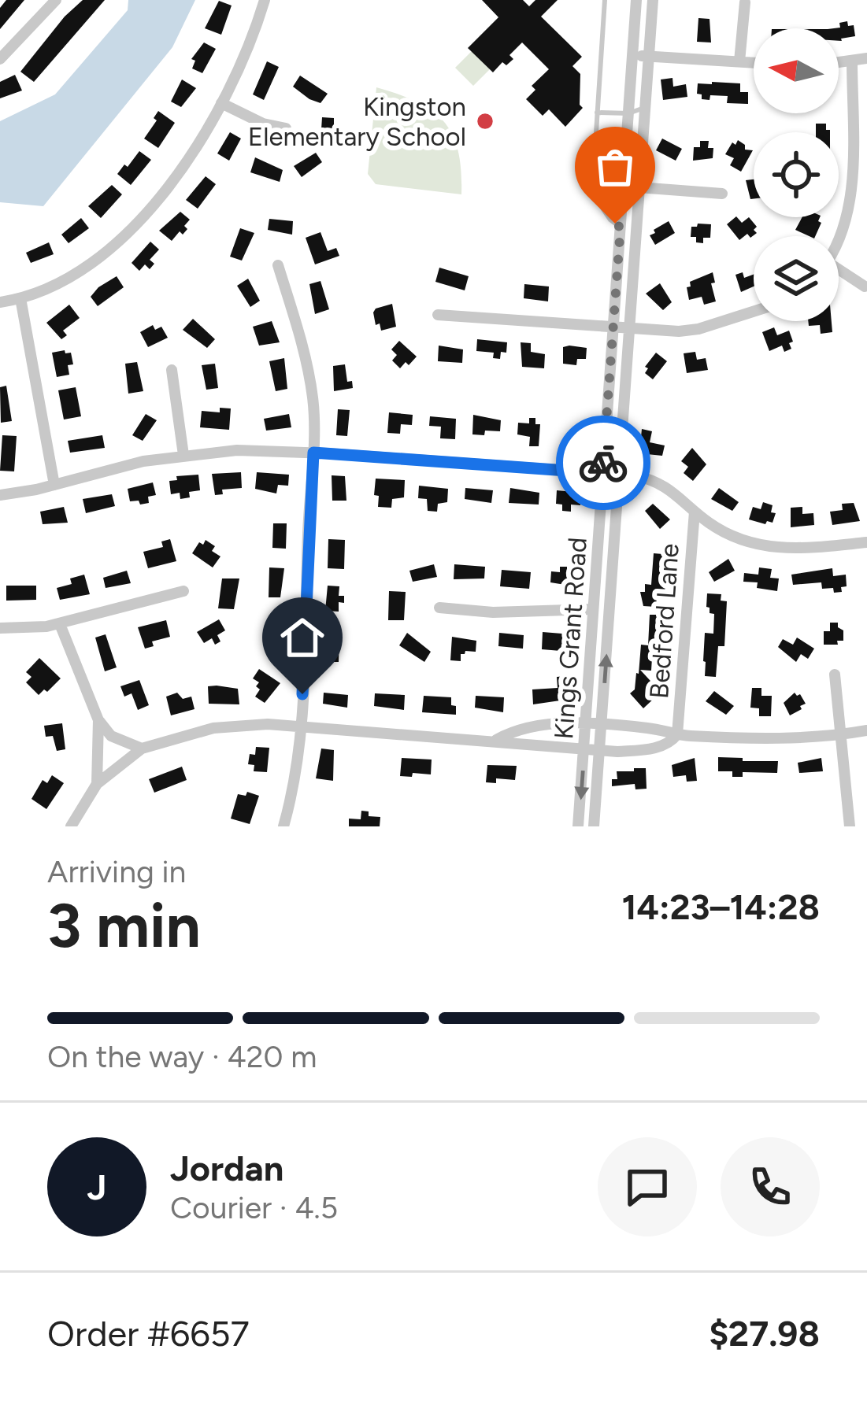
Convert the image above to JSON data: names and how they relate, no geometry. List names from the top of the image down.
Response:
{
  "streets": {
    "street": ["Bedford Lane", "Kings Grant Road"]
  },
  "places": ["Kingston Elementary School"],
  "north": "left",
  "page": {
    "heading": ["3 min", "Arriving in", "14:23–14:28"],
    "panel": [
      "Jordan",
      "Courier · 4.5",
      "Order #6657",
      "$27.98"
    ],
    "bar": "On the way · 420 m",
    "round": "J"
  }
}
